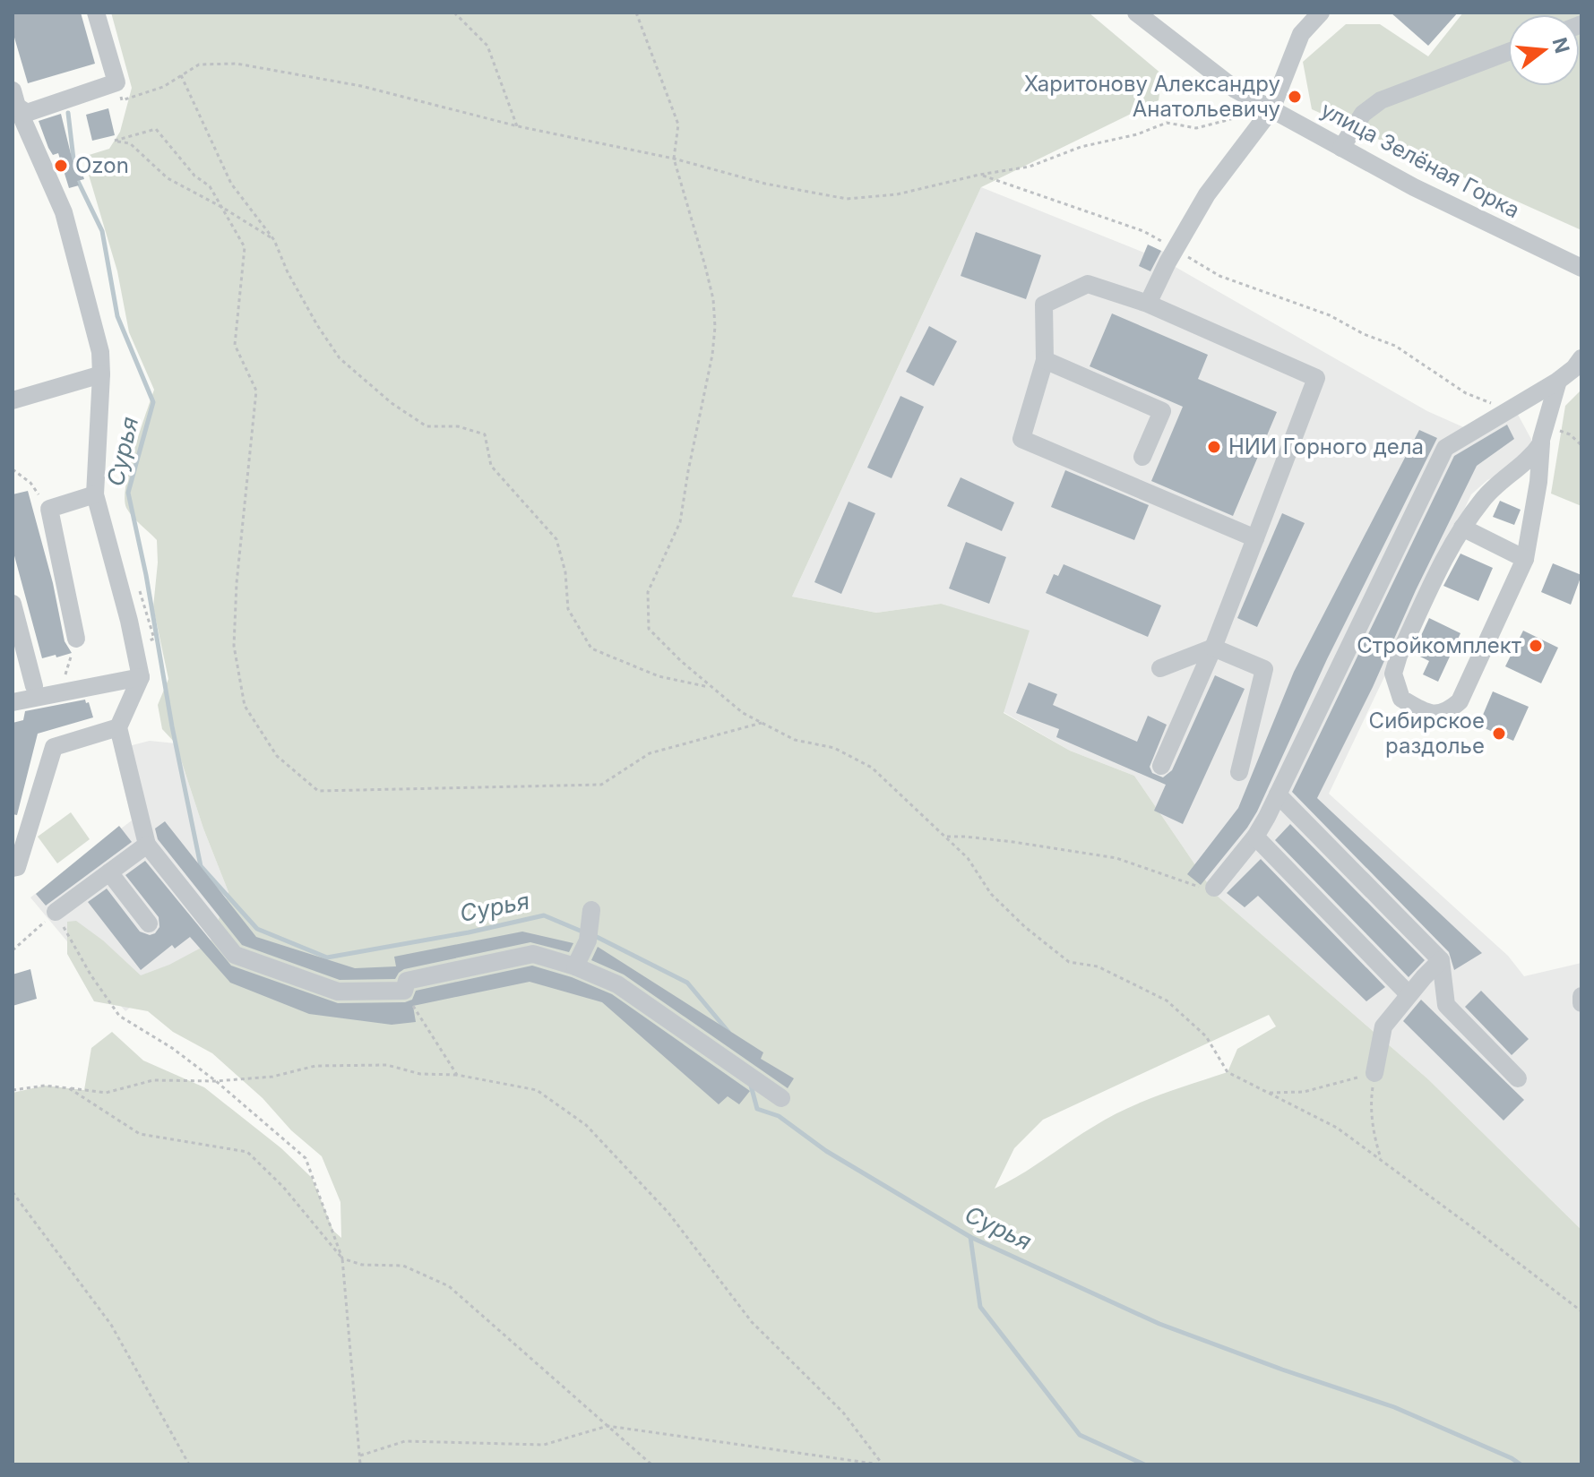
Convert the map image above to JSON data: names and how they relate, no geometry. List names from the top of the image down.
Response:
{
  "streets": {
    "street": ["улица Зелёная Горка"]
  },
  "water": ["Сурья"],
  "places": [
    "Харитонову Александру Анатольевичу",
    "Ozon",
    "НИИ Горного дела",
    "Стройкомплект",
    "Сибирское раздолье"
  ],
  "north": "right"
}
